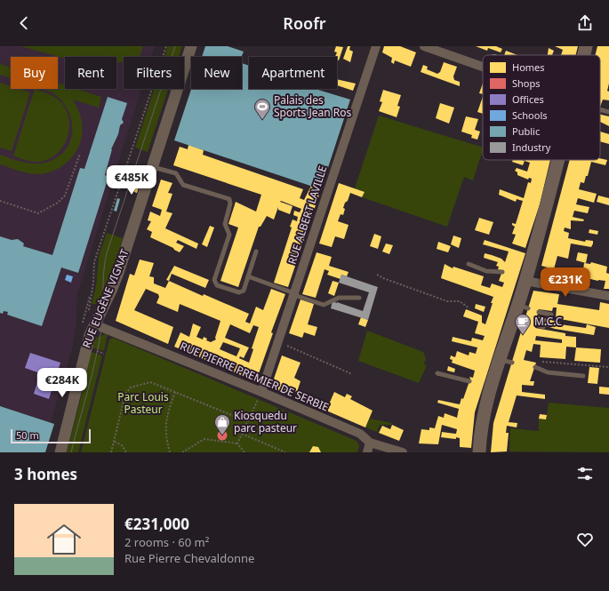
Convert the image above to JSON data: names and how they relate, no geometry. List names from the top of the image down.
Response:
{
  "streets": {
    "street": ["RUE ALBERT LAVILLE", "RUE EUGÈNE VIGNAT", "RUE PIERRE PREMIER DE SERBIE"]
  },
  "crossings": [
    ["RUE ALBERT LAVILLE", "RUE PIERRE PREMIER DE SERBIE"],
    ["RUE EUGÈNE VIGNAT", "RUE PIERRE PREMIER DE SERBIE"]
  ],
  "parks": ["Parc Louis Pasteur"],
  "places": {
    "sports": ["Palais des Sports Jean Ros"],
    "cafe": ["M.C.C"],
    "shop": ["Kiosquedu parc pasteur"]
  },
  "legend": [
    "Homes",
    "Shops",
    "Offices",
    "Schools",
    "Public",
    "Industry"
  ],
  "scale_bar": "50 m",
  "page": {
    "header": "Roofr",
    "chip": [
      "Buy",
      "Rent",
      "Filters",
      "New",
      "Apartment"
    ],
    "price": ["€485K", "€231K", "€284K"],
    "scale": "50 m",
    "heading": "3 homes",
    "list": [
      {
        "name": "€231,000",
        "note": "2 rooms · 60 m² · Rue Pierre Chevaldonne"
      }
    ]
  }
}
